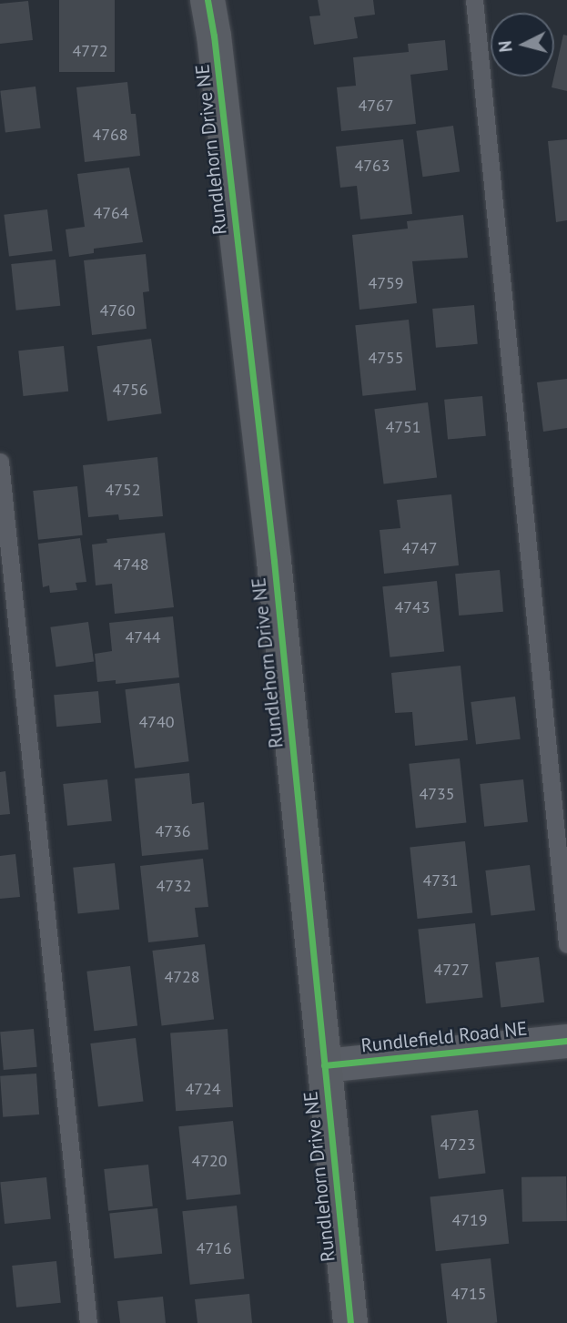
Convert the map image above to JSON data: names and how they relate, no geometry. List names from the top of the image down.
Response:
{
  "streets": {
    "street": ["Rundlehorn Drive NE", "Rundlefield Road NE"]
  },
  "crossings": [
    ["Rundlehorn Drive NE", "Rundlefield Road NE"]
  ],
  "house_numbers": [
    "4772",
    "4767",
    "4768",
    "4763",
    "4764",
    "4759",
    "4760",
    "4755",
    "4756",
    "4751",
    "4752",
    "4747",
    "4748",
    "4743",
    "4744",
    "4740",
    "4735",
    "4736",
    "4731",
    "4732",
    "4727",
    "4728",
    "4724",
    "4723",
    "4720",
    "4719",
    "4716",
    "4715"
  ],
  "north": "left"
}
